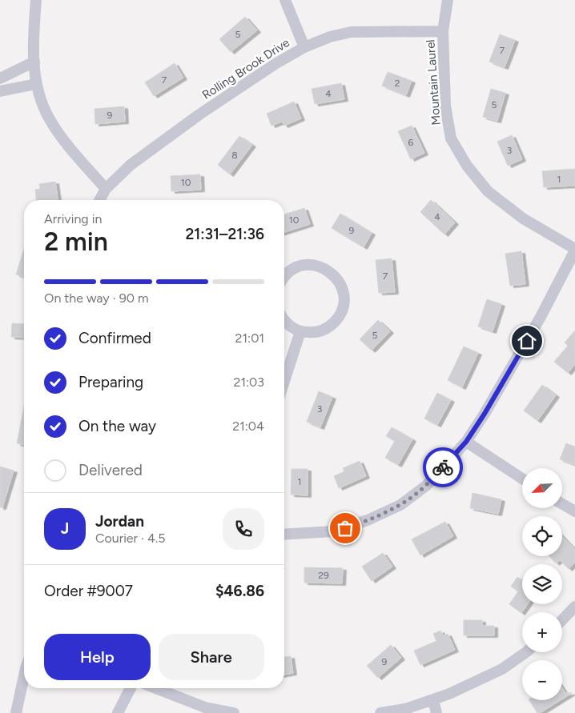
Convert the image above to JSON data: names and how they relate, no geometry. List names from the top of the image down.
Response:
{
  "streets": {
    "street": ["Rolling Brook Drive", "Mountain Laurel"]
  },
  "crossings": [
    ["Rolling Brook Drive", "Mountain Laurel"]
  ],
  "house_numbers": [
    "5",
    "7",
    "7",
    "2",
    "4",
    "5",
    "9",
    "6",
    "3",
    "8",
    "1",
    "10",
    "4",
    "10",
    "9",
    "7",
    "5",
    "3",
    "1",
    "29",
    "9"
  ],
  "north": "bottom left",
  "page": {
    "heading": ["2 min", "Arriving in", "21:31–21:36"],
    "panel": [
      "Jordan",
      "Courier · 4.5",
      "Order #9007",
      "$46.86"
    ],
    "bar": "On the way · 90 m",
    "list": [
      ["Confirmed", "21:01"],
      ["Preparing", "21:03"],
      ["On the way", "21:04"],
      "Delivered"
    ],
    "map_buttons": ["+", "−"],
    "round": "J",
    "buttons": ["Help", "Share"]
  }
}
